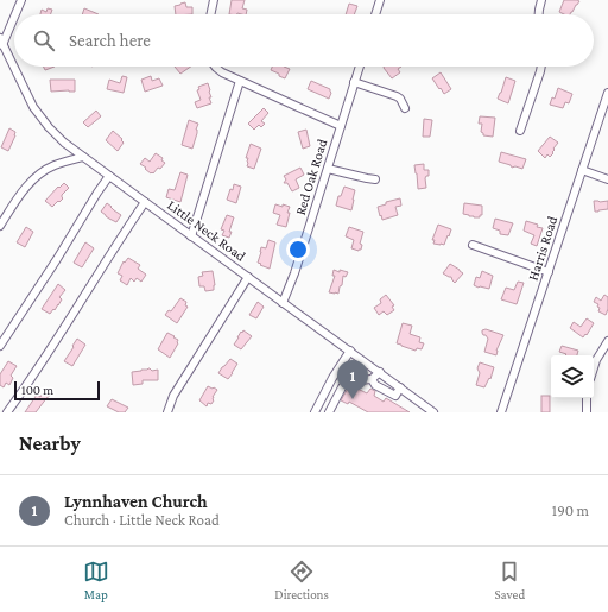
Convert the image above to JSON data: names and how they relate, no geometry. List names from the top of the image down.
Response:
{
  "streets": {
    "street": ["Red Oak Road", "Little Neck Road", "Harris Road"]
  },
  "crossings": [
    ["Red Oak Road", "Little Neck Road"]
  ],
  "scale_bar": "100 m",
  "page": {
    "search": "Search here",
    "pins": "1",
    "scale": "100 m",
    "heading": "Nearby",
    "list": [
      {
        "mark": "1",
        "name": "Lynnhaven Church",
        "note": "Church · Little Neck Road",
        "value": "190 m"
      }
    ],
    "nav": ["Map", "Directions", "Saved"]
  }
}
